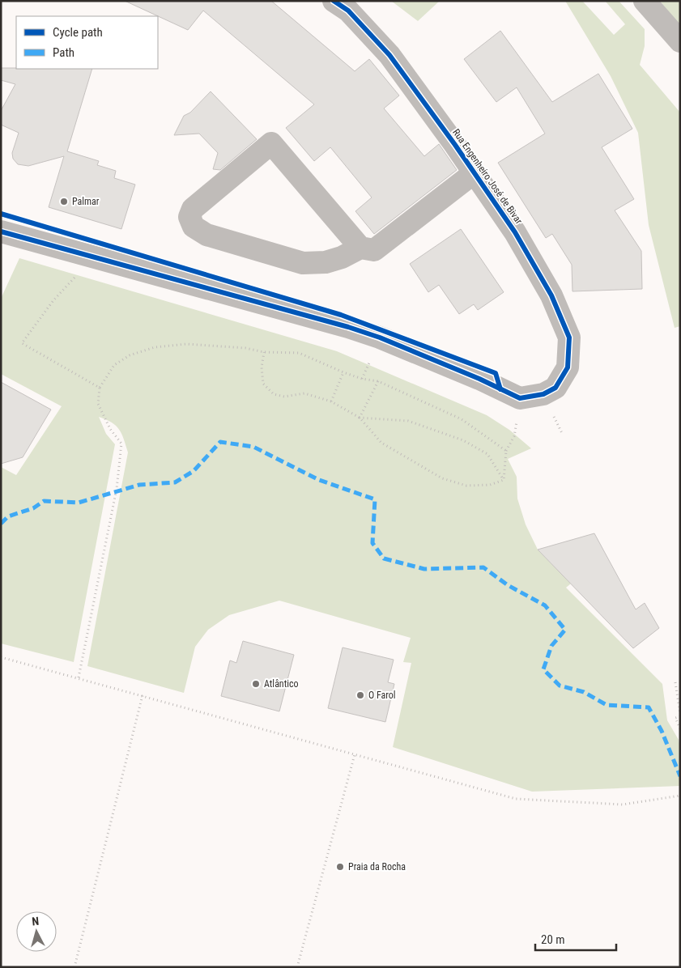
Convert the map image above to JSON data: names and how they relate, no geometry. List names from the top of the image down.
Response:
{
  "streets": {
    "street": ["Rua Engenheiro José de Bivar"]
  },
  "places": [
    "Palmar",
    "Atlântico",
    "O Farol",
    "Praia da Rocha"
  ],
  "legend": ["Cycle path", "Path"],
  "scale_bar": "20 m",
  "north": "top"
}
